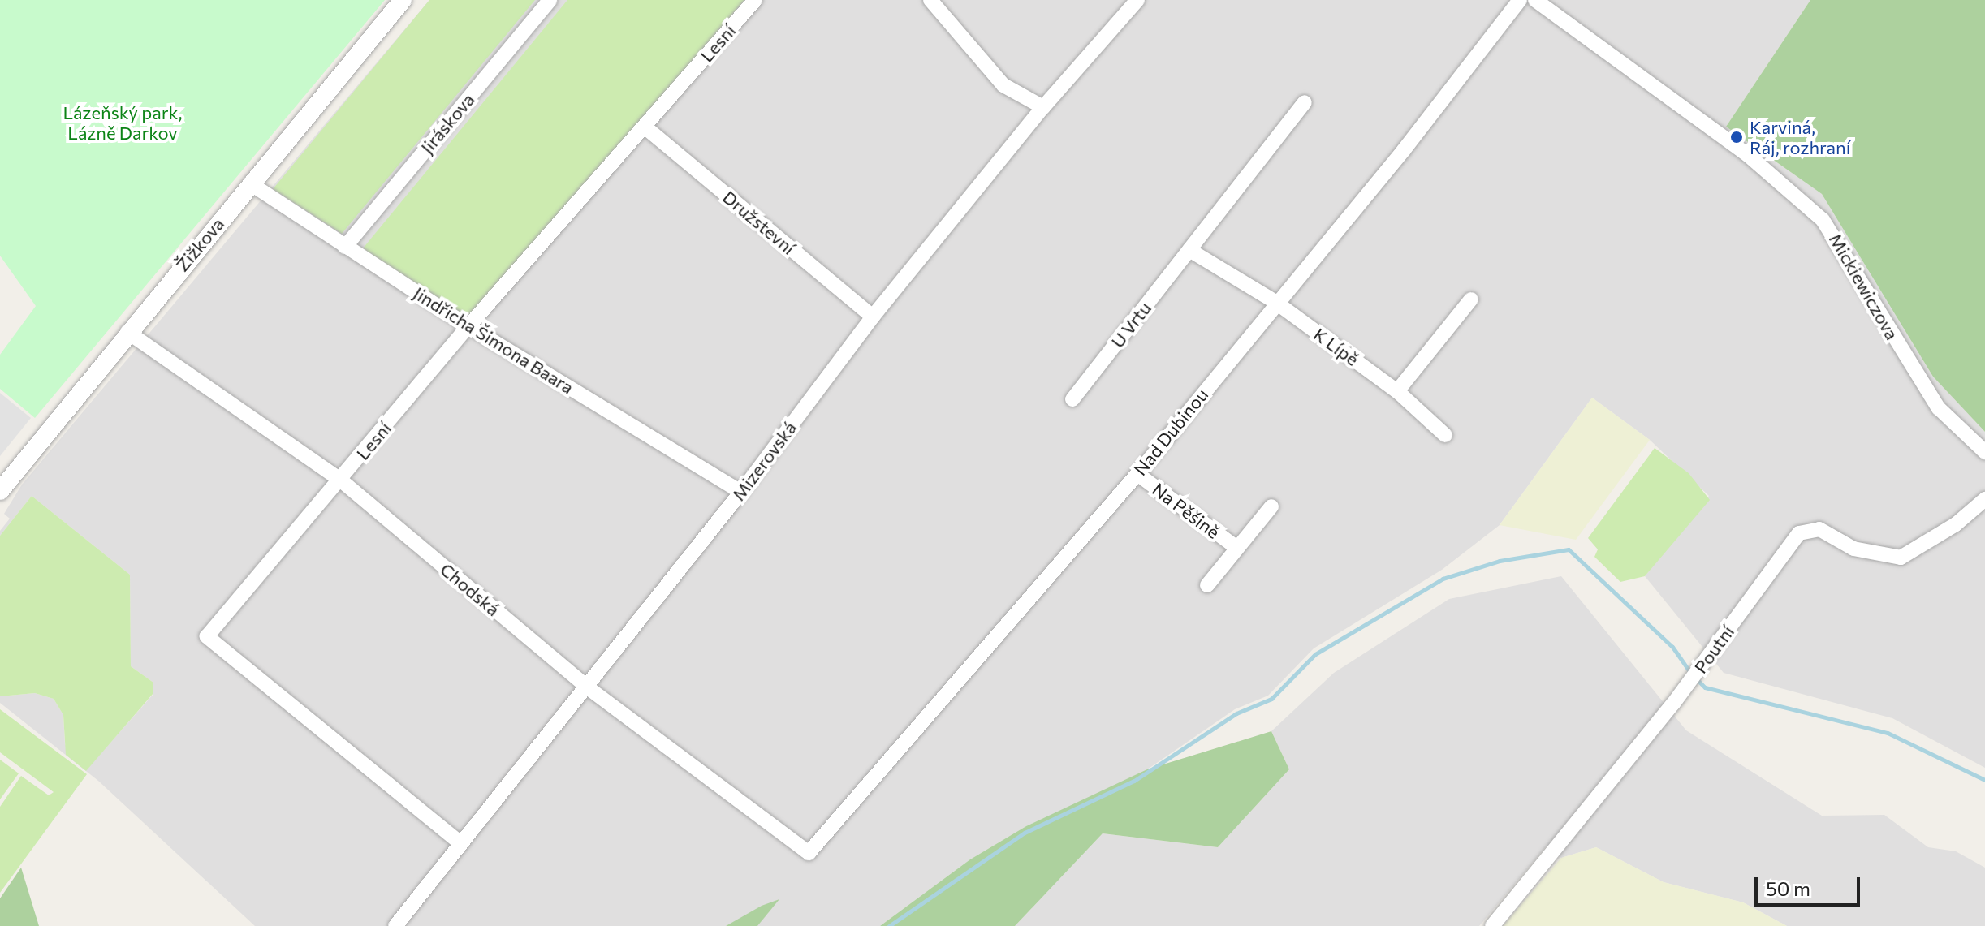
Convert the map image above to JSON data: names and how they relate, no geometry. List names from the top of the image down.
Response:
{
  "streets": {
    "street": [
      "Lesní",
      "Jiráskova",
      "Družstevní",
      "Žižkova",
      "Mickiewiczova",
      "U Vrtu",
      "Jindřicha Šimona Baara",
      "K Lípě",
      "Nad Dubinou",
      "Mizerovská",
      "Na Pěšině",
      "Chodská",
      "Poutní"
    ]
  },
  "crossings": [
    ["Lesní", "Družstevní"],
    ["Lesní", "Jindřicha Šimona Baara"],
    ["Lesní", "Mizerovská"],
    ["Lesní", "Chodská"],
    ["Jiráskova", "Jindřicha Šimona Baara"],
    ["Družstevní", "Mizerovská"],
    ["Žižkova", "Jindřicha Šimona Baara"],
    ["Žižkova", "Chodská"],
    ["Jindřicha Šimona Baara", "Mizerovská"],
    ["K Lípě", "Nad Dubinou"],
    ["Nad Dubinou", "Na Pěšině"],
    ["Nad Dubinou", "Chodská"],
    ["Mizerovská", "Chodská"]
  ],
  "parks": ["Lázeňský park, Lázně Darkov"],
  "places": ["Karviná, Ráj, rozhraní"],
  "scale_bar": "50 m"
}
